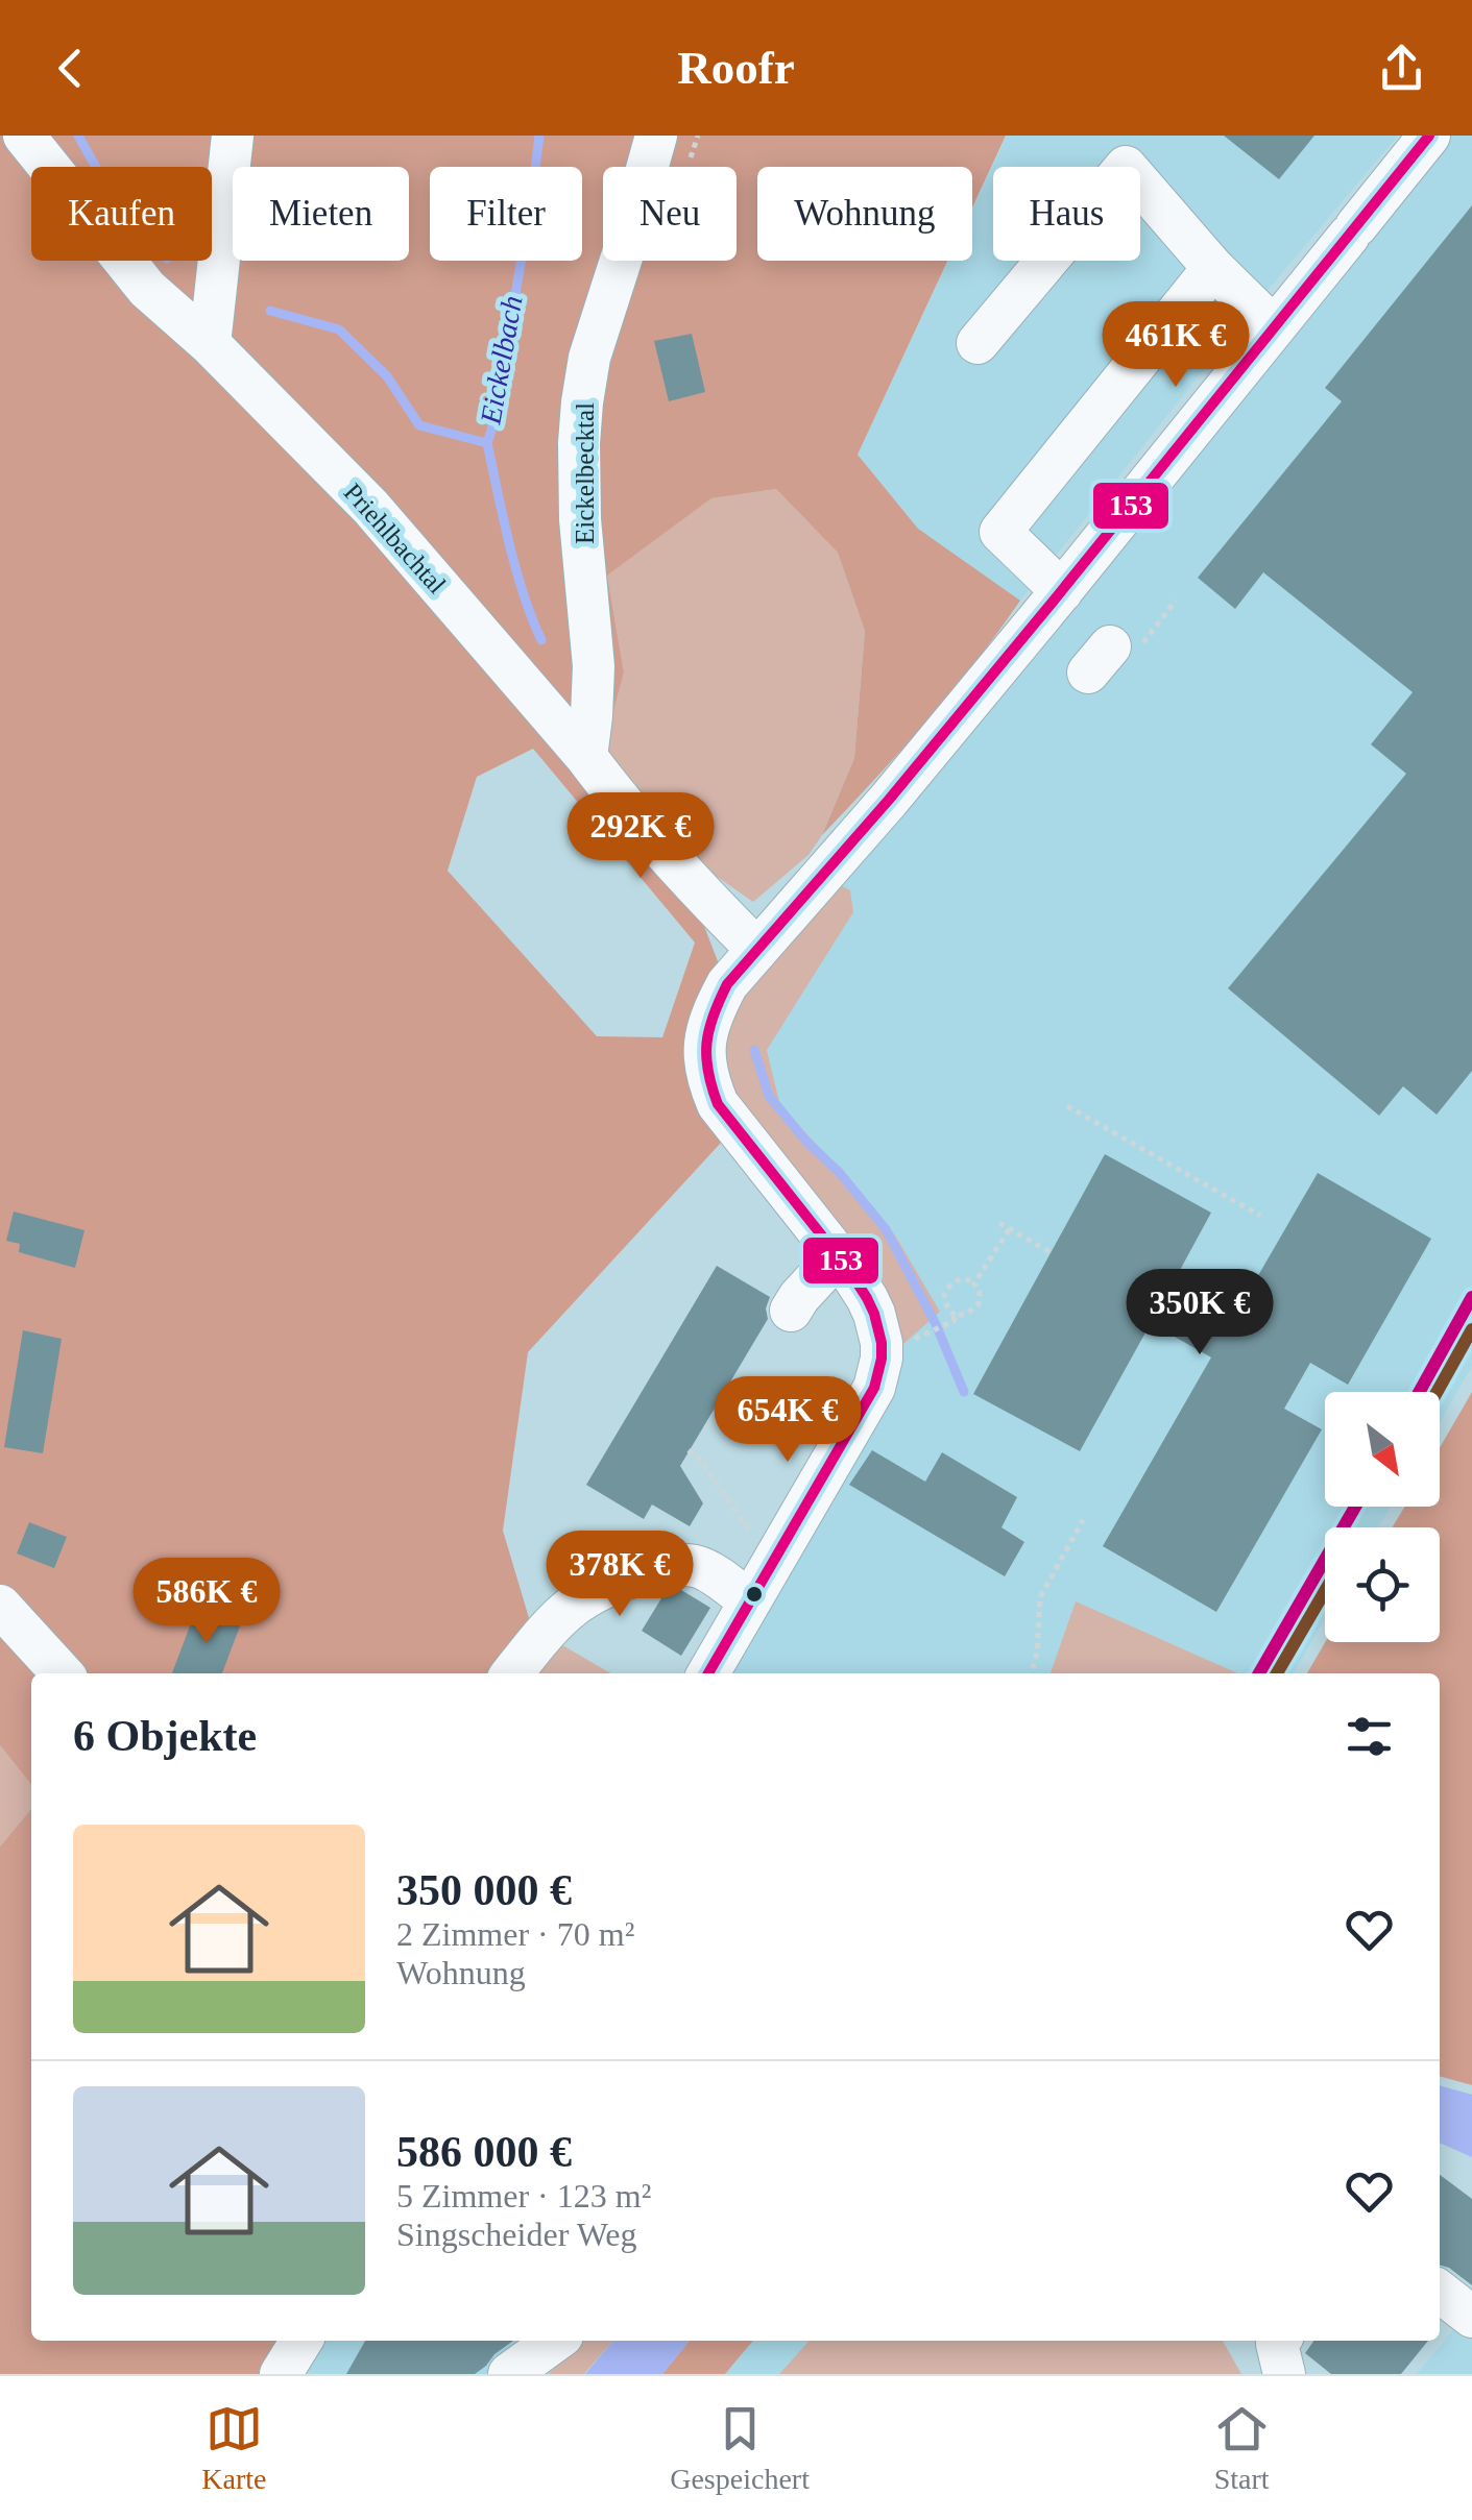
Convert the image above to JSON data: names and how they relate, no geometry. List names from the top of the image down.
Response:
{
  "streets": {
    "street": ["Eickelbecktal", "Priehlbachtal"]
  },
  "crossings": [
    ["Eickelbecktal", "Priehlbachtal"]
  ],
  "water": ["Eickelbach"],
  "lines": ["transit line 153"],
  "north": "bottom right",
  "page": {
    "header": "Roofr",
    "chip": [
      "Kaufen",
      "Mieten",
      "Filter",
      "Neu",
      "Wohnung",
      "Haus"
    ],
    "price": [
      "461K €",
      "292K €",
      "350K €",
      "654K €",
      "378K €",
      "586K €"
    ],
    "heading": "6 Objekte",
    "list": [
      {
        "name": "350 000 €",
        "note": "2 Zimmer · 70 m² · Wohnung"
      },
      {
        "name": "586 000 €",
        "note": "5 Zimmer · 123 m² · Singscheider Weg"
      }
    ],
    "tabs": ["Karte", "Gespeichert", "Start"]
  }
}
